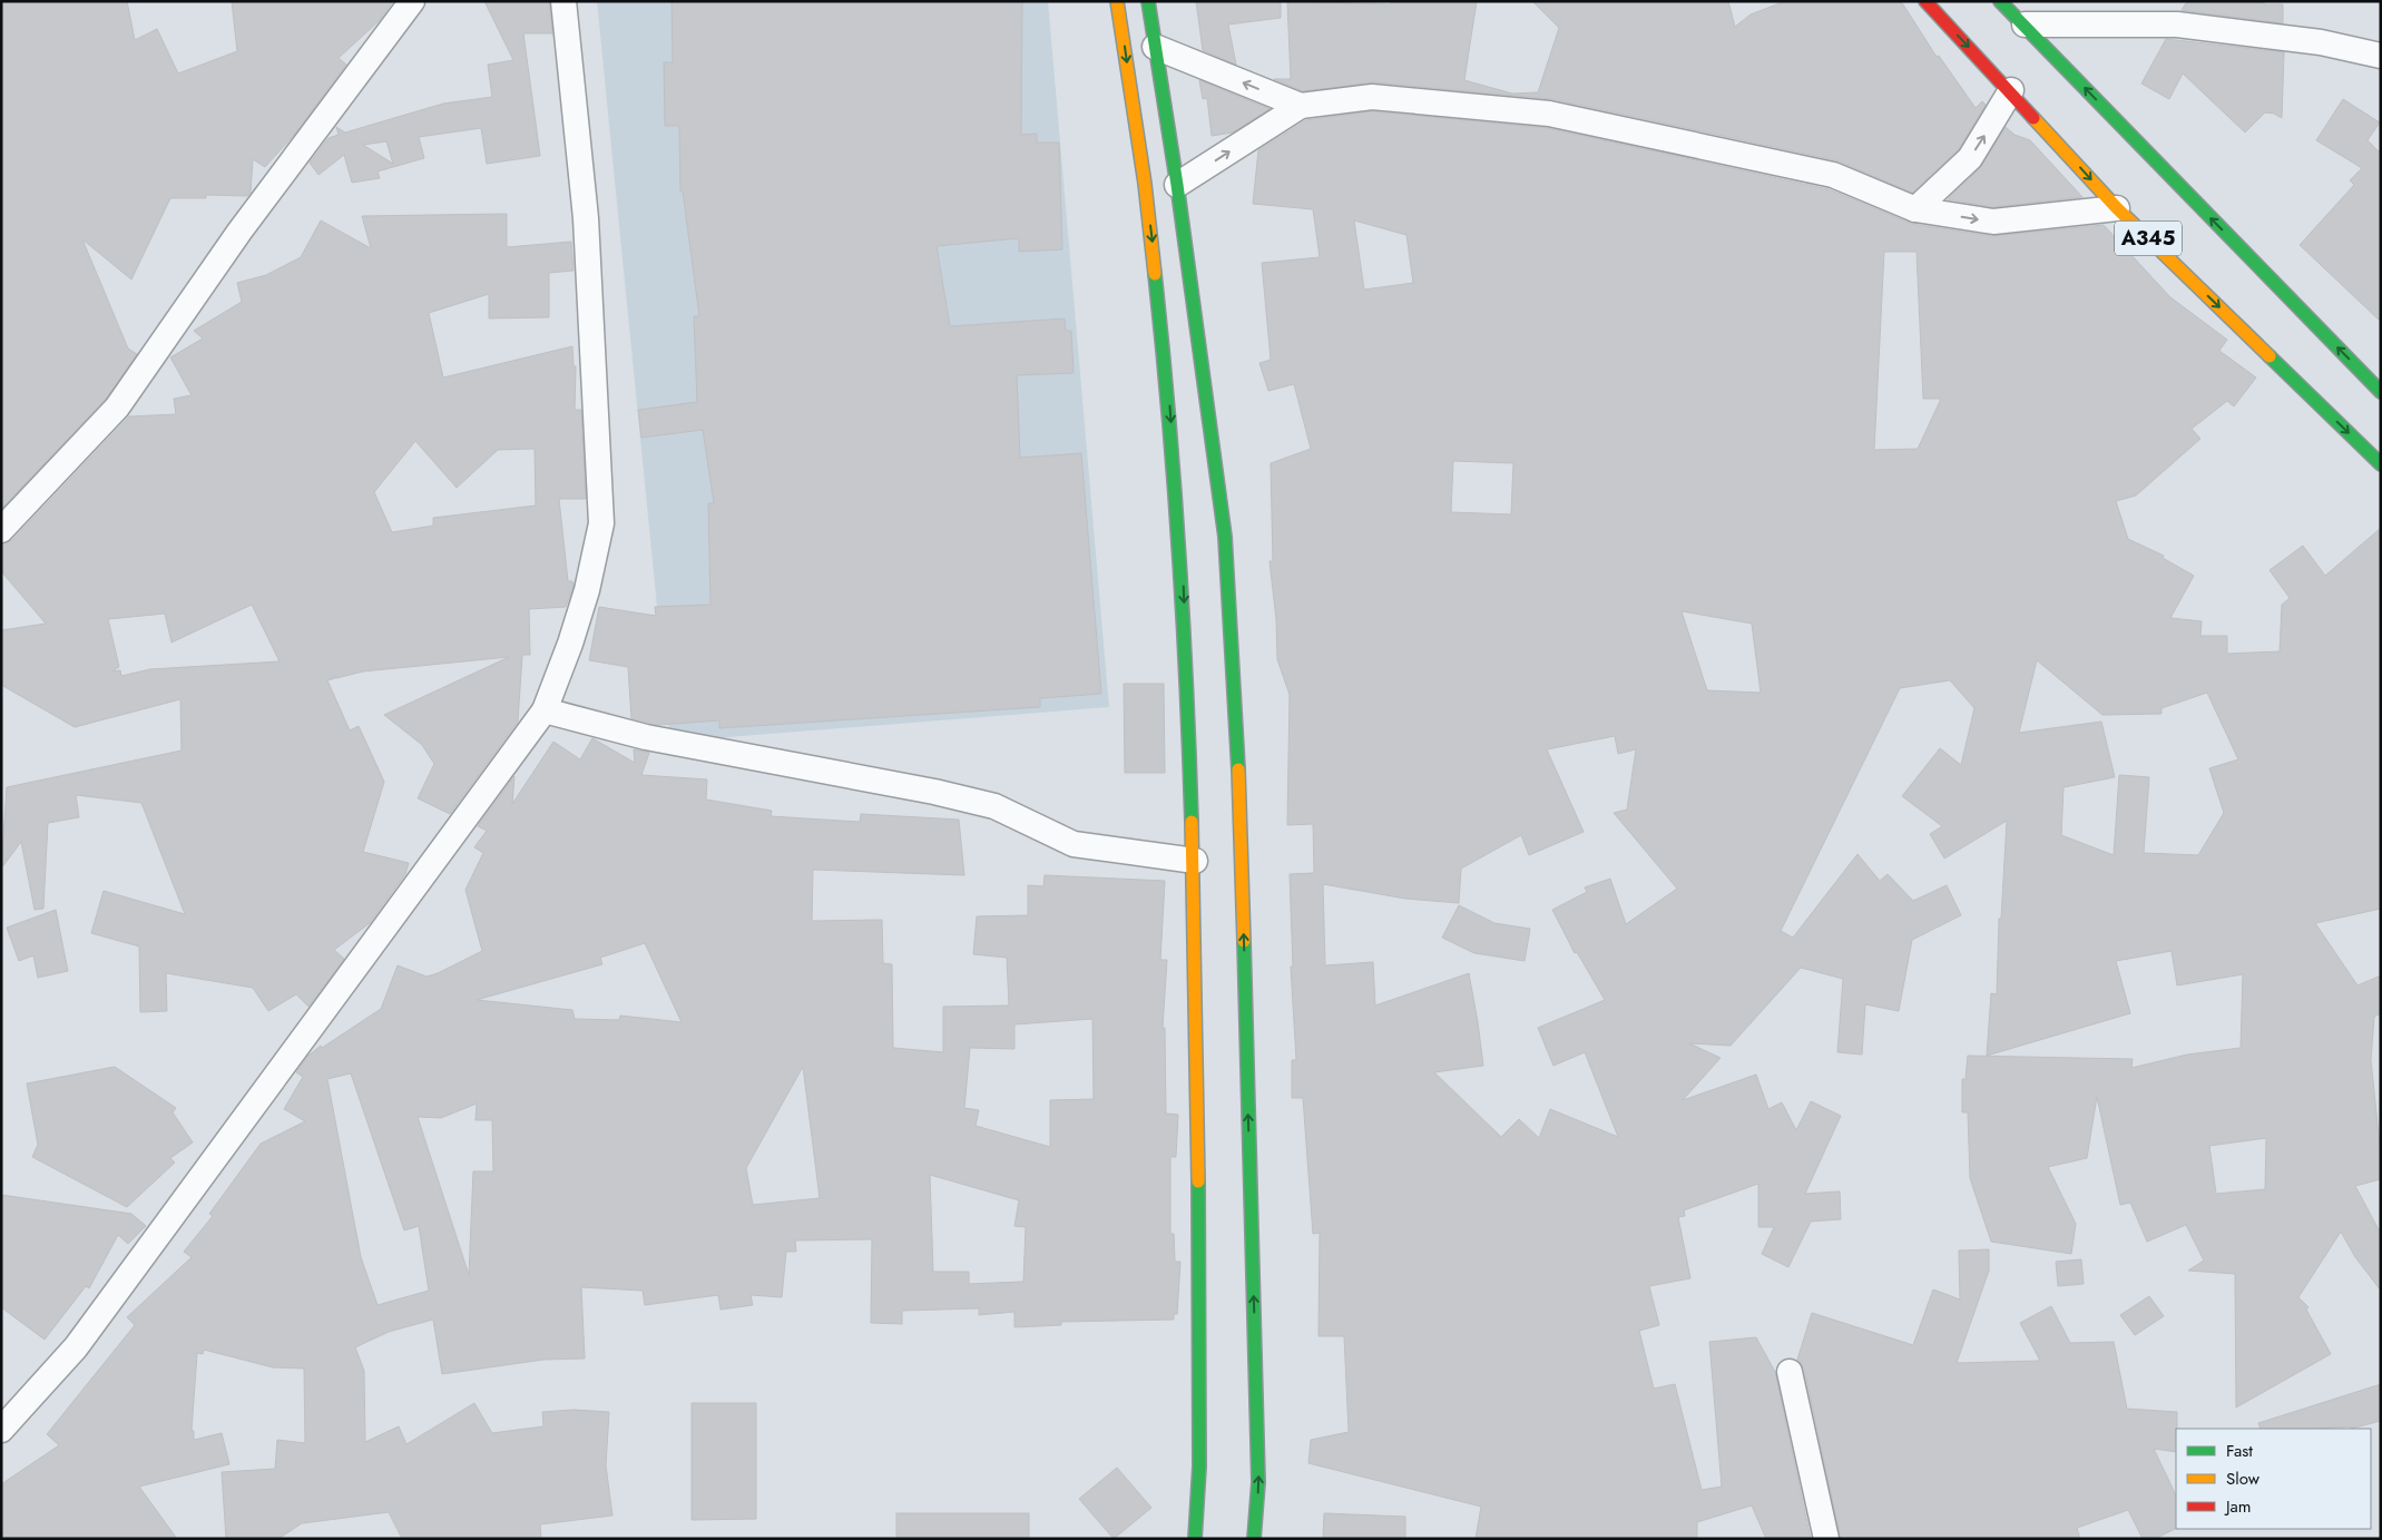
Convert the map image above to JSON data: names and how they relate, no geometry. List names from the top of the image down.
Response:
{
  "streets": {
    "main road": ["A345"]
  },
  "legend": ["Fast", "Slow", "Jam"]
}
